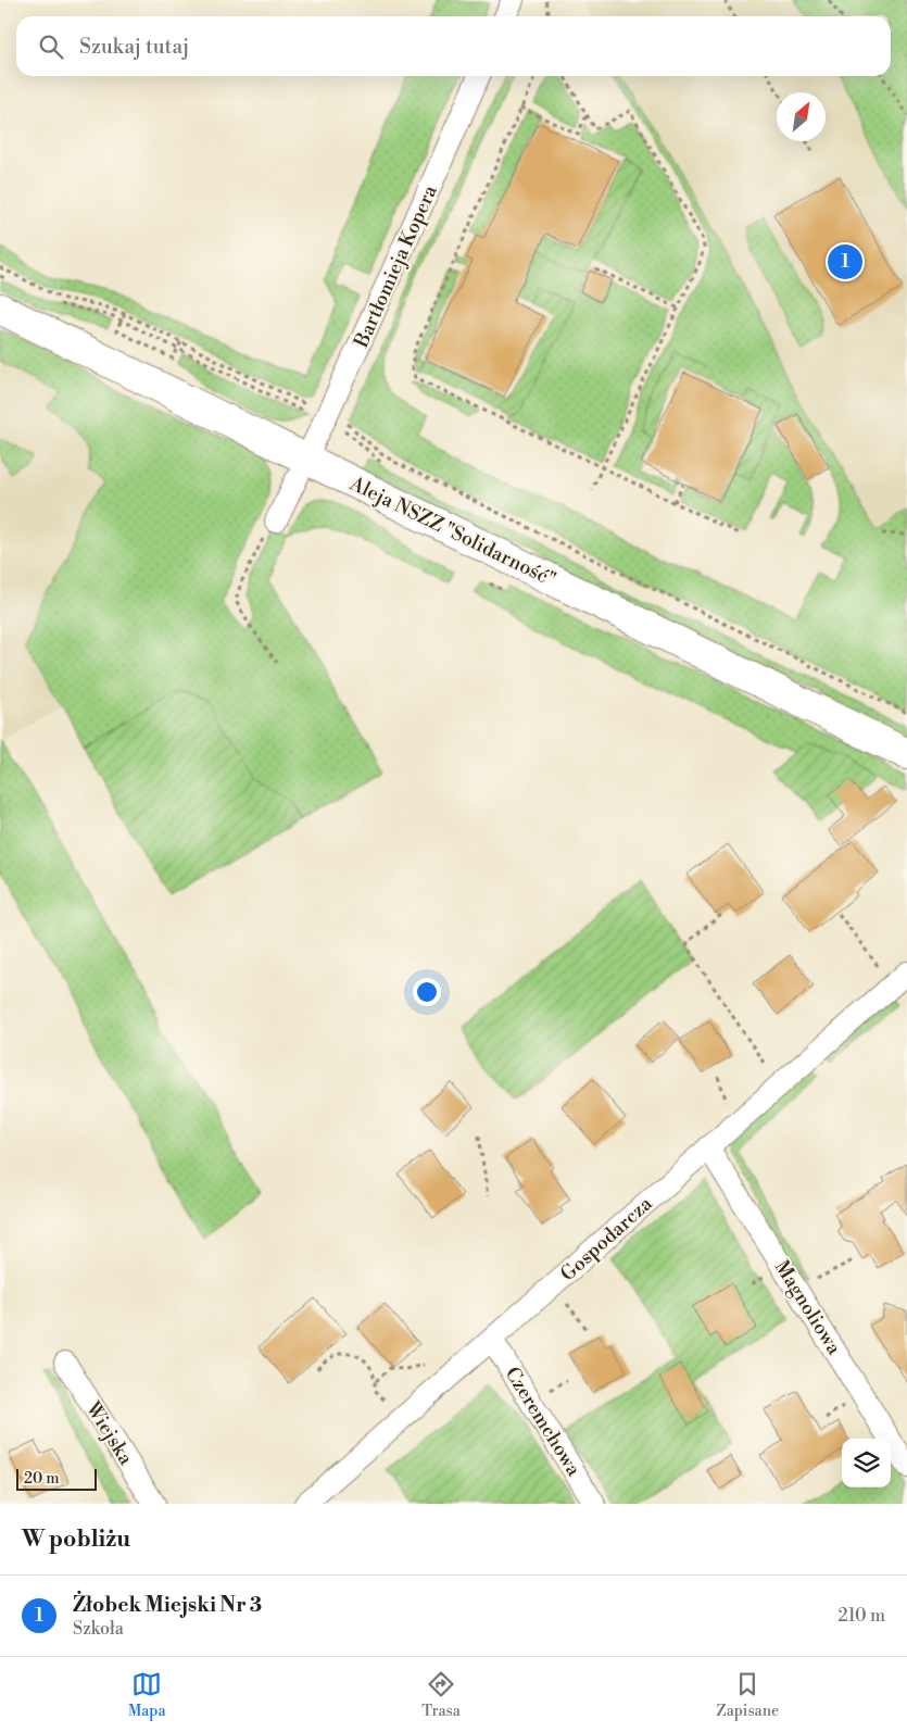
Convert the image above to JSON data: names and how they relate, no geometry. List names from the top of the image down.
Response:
{
  "streets": {
    "street": [
      "Bartłomieja Kopera",
      "Aleja NSZZ \"Solidarność\"",
      "Gospodarcza",
      "Magnoliowa",
      "Czeremchowa",
      "Wiejska"
    ]
  },
  "crossings": [
    ["Bartłomieja Kopera", "Aleja NSZZ \"Solidarność\""],
    ["Gospodarcza", "Magnoliowa"],
    ["Gospodarcza", "Czeremchowa"]
  ],
  "scale_bar": "20 m",
  "north": "top right",
  "page": {
    "search": "Szukaj tutaj",
    "pins": "1",
    "scale": "20 m",
    "heading": "W pobliżu",
    "list": [
      {
        "mark": "1",
        "name": "Żłobek Miejski Nr 3",
        "note": "Szkoła",
        "value": "210 m"
      }
    ],
    "nav": ["Mapa", "Trasa", "Zapisane"]
  }
}
